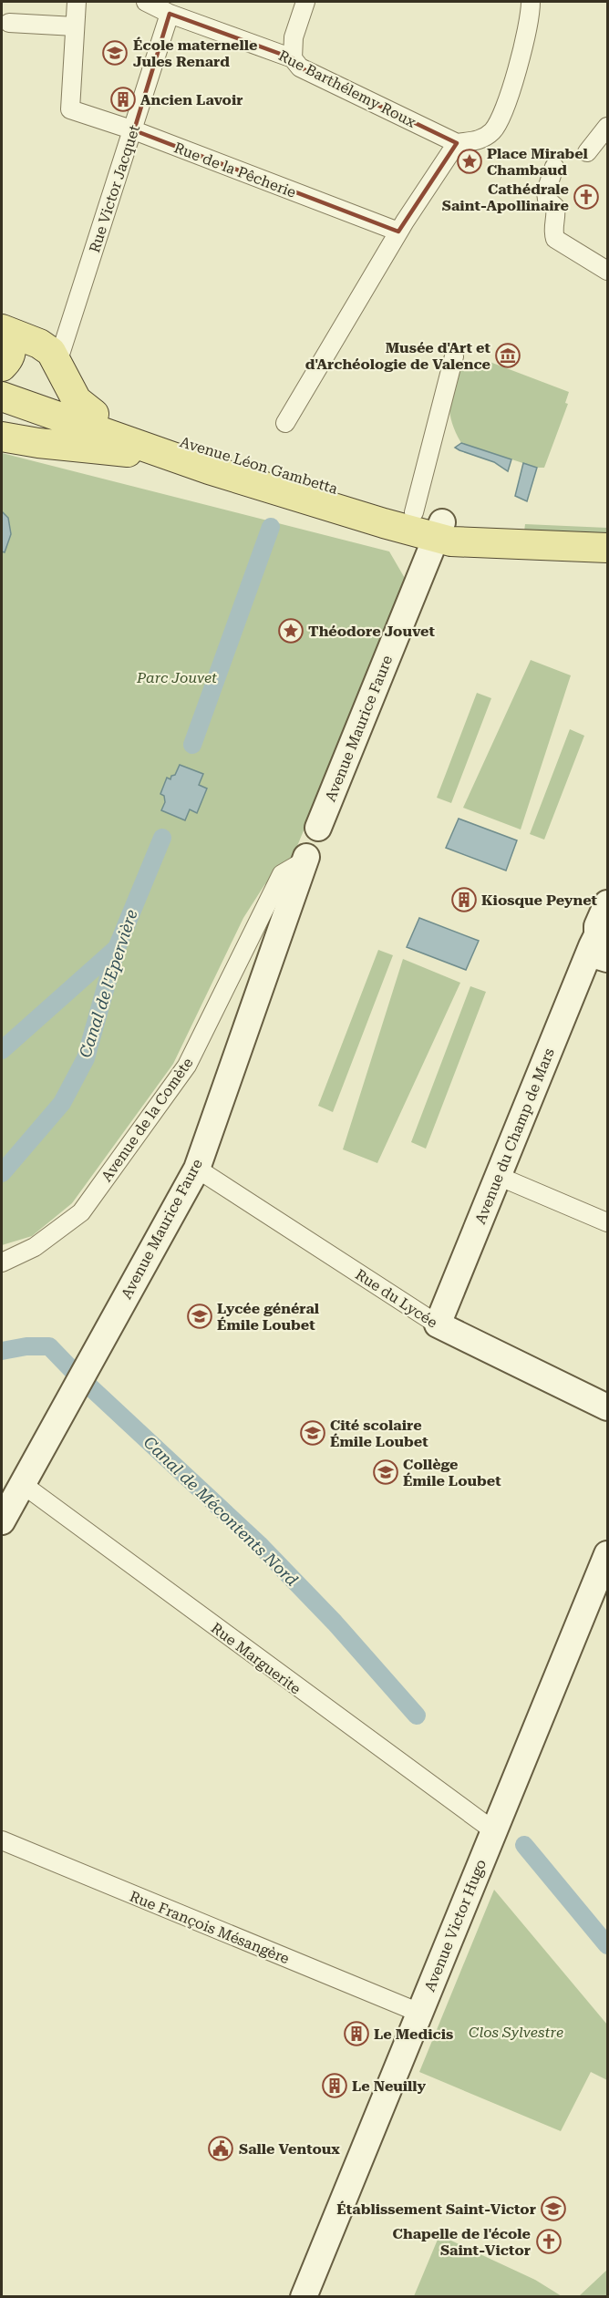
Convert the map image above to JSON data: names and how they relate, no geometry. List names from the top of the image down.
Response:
{
  "streets": {
    "main road": ["Avenue Léon Gambetta"],
    "street": [
      "Rue Barthélemy Roux",
      "Rue de la Pêcherie",
      "Rue Victor Jacquet",
      "Avenue Maurice Faure",
      "Avenue de la Comète",
      "Avenue du Champ de Mars",
      "Rue du Lycée",
      "Rue Marguerite",
      "Avenue Victor Hugo",
      "Rue François Mésangère"
    ]
  },
  "crossings": [
    ["Rue Barthélemy Roux", "Rue Victor Jacquet"],
    ["Rue de la Pêcherie", "Rue Victor Jacquet"],
    ["Avenue Léon Gambetta", "Avenue Maurice Faure"],
    ["Avenue Maurice Faure", "Avenue de la Comète"],
    ["Avenue Maurice Faure", "Rue du Lycée"],
    ["Avenue Maurice Faure", "Rue Marguerite"],
    ["Avenue du Champ de Mars", "Rue du Lycée"],
    ["Rue Marguerite", "Avenue Victor Hugo"],
    ["Avenue Victor Hugo", "Rue François Mésangère"]
  ],
  "water": ["Canal de l'Epervière", "Canal de Mécontents Nord"],
  "parks": ["Parc Jouvet", "Clos Sylvestre"],
  "places": {
    "school or university": [
      "École maternelle Jules Renard",
      "Lycée général Émile Loubet",
      "Cité scolaire Émile Loubet",
      "Collège Émile Loubet",
      "Établissement Saint-Victor"
    ],
    "building": [
      "Ancien Lavoir",
      "Kiosque Peynet",
      "Le Medicis",
      "Le Neuilly"
    ],
    "place": ["Place Mirabel Chambaud", "Théodore Jouvet"],
    "church": ["Cathédrale Saint-Apollinaire", "Chapelle de l'école Saint-Victor"],
    "museum": ["Musée d'Art et d'Archéologie de Valence"],
    "public building": ["Salle Ventoux"]
  }
}
